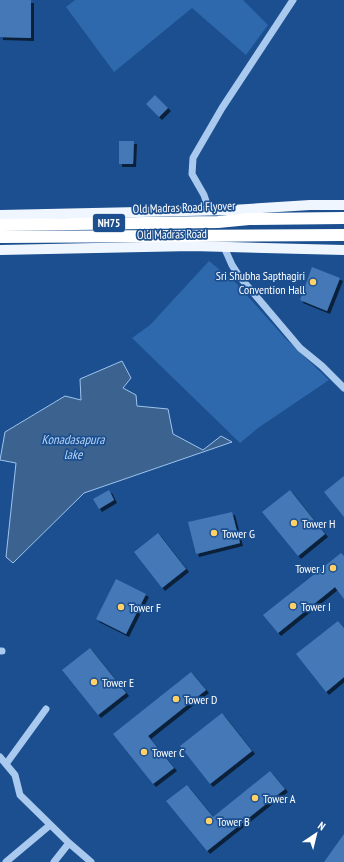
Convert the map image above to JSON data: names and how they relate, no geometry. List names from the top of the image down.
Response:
{
  "streets": {
    "highway": ["Old Madras Road Flyover", "NH75"],
    "main road": ["Old Madras Road"]
  },
  "water": ["Konadasapura lake"],
  "places": [
    "Sri Shubha Sapthagiri Convention Hall",
    "Tower H",
    "Tower G",
    "Tower J",
    "Tower I",
    "Tower F",
    "Tower E",
    "Tower D",
    "Tower C",
    "Tower A",
    "Tower B"
  ],
  "north": "top right"
}
